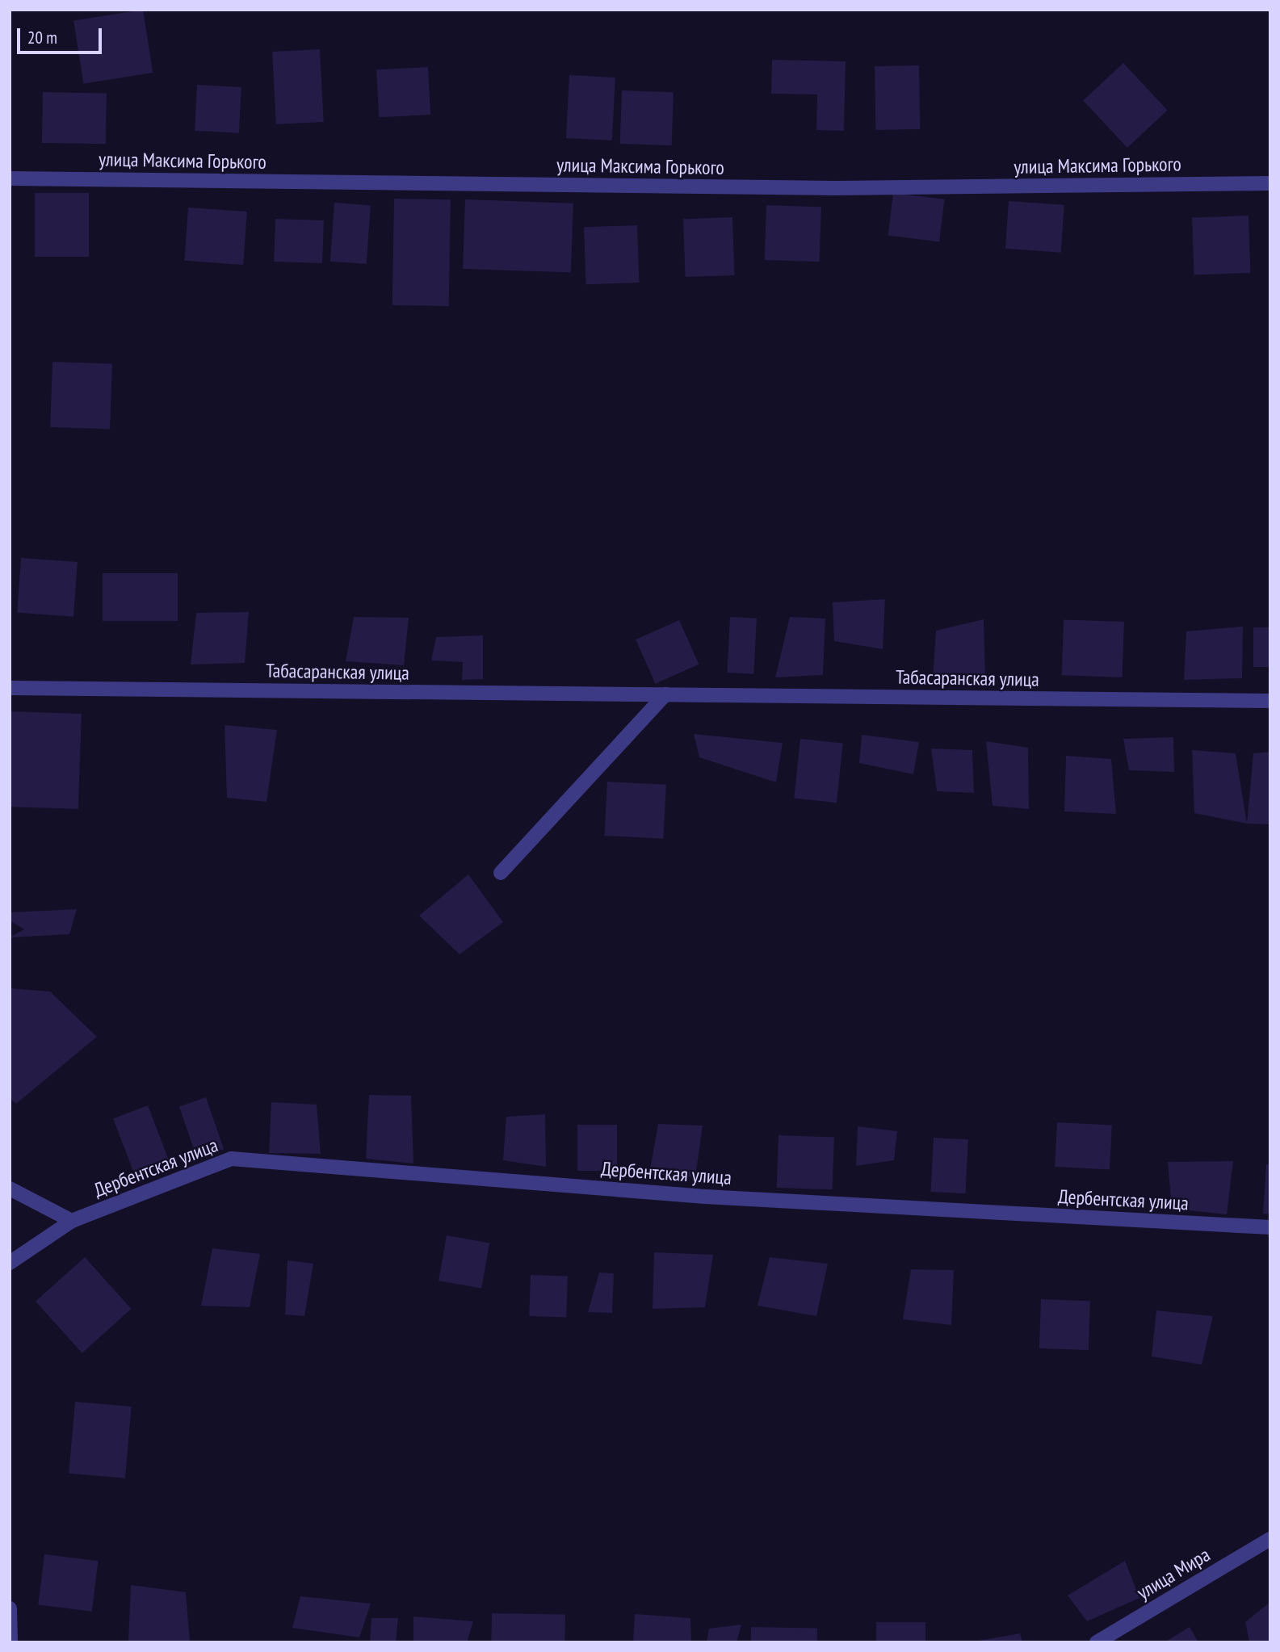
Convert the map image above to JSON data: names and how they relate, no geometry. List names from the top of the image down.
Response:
{
  "streets": {
    "street": [
      "улица Максима Горького",
      "Табасаранская улица",
      "Дербентская улица",
      "улица Мира"
    ]
  },
  "scale_bar": "20 m"
}
